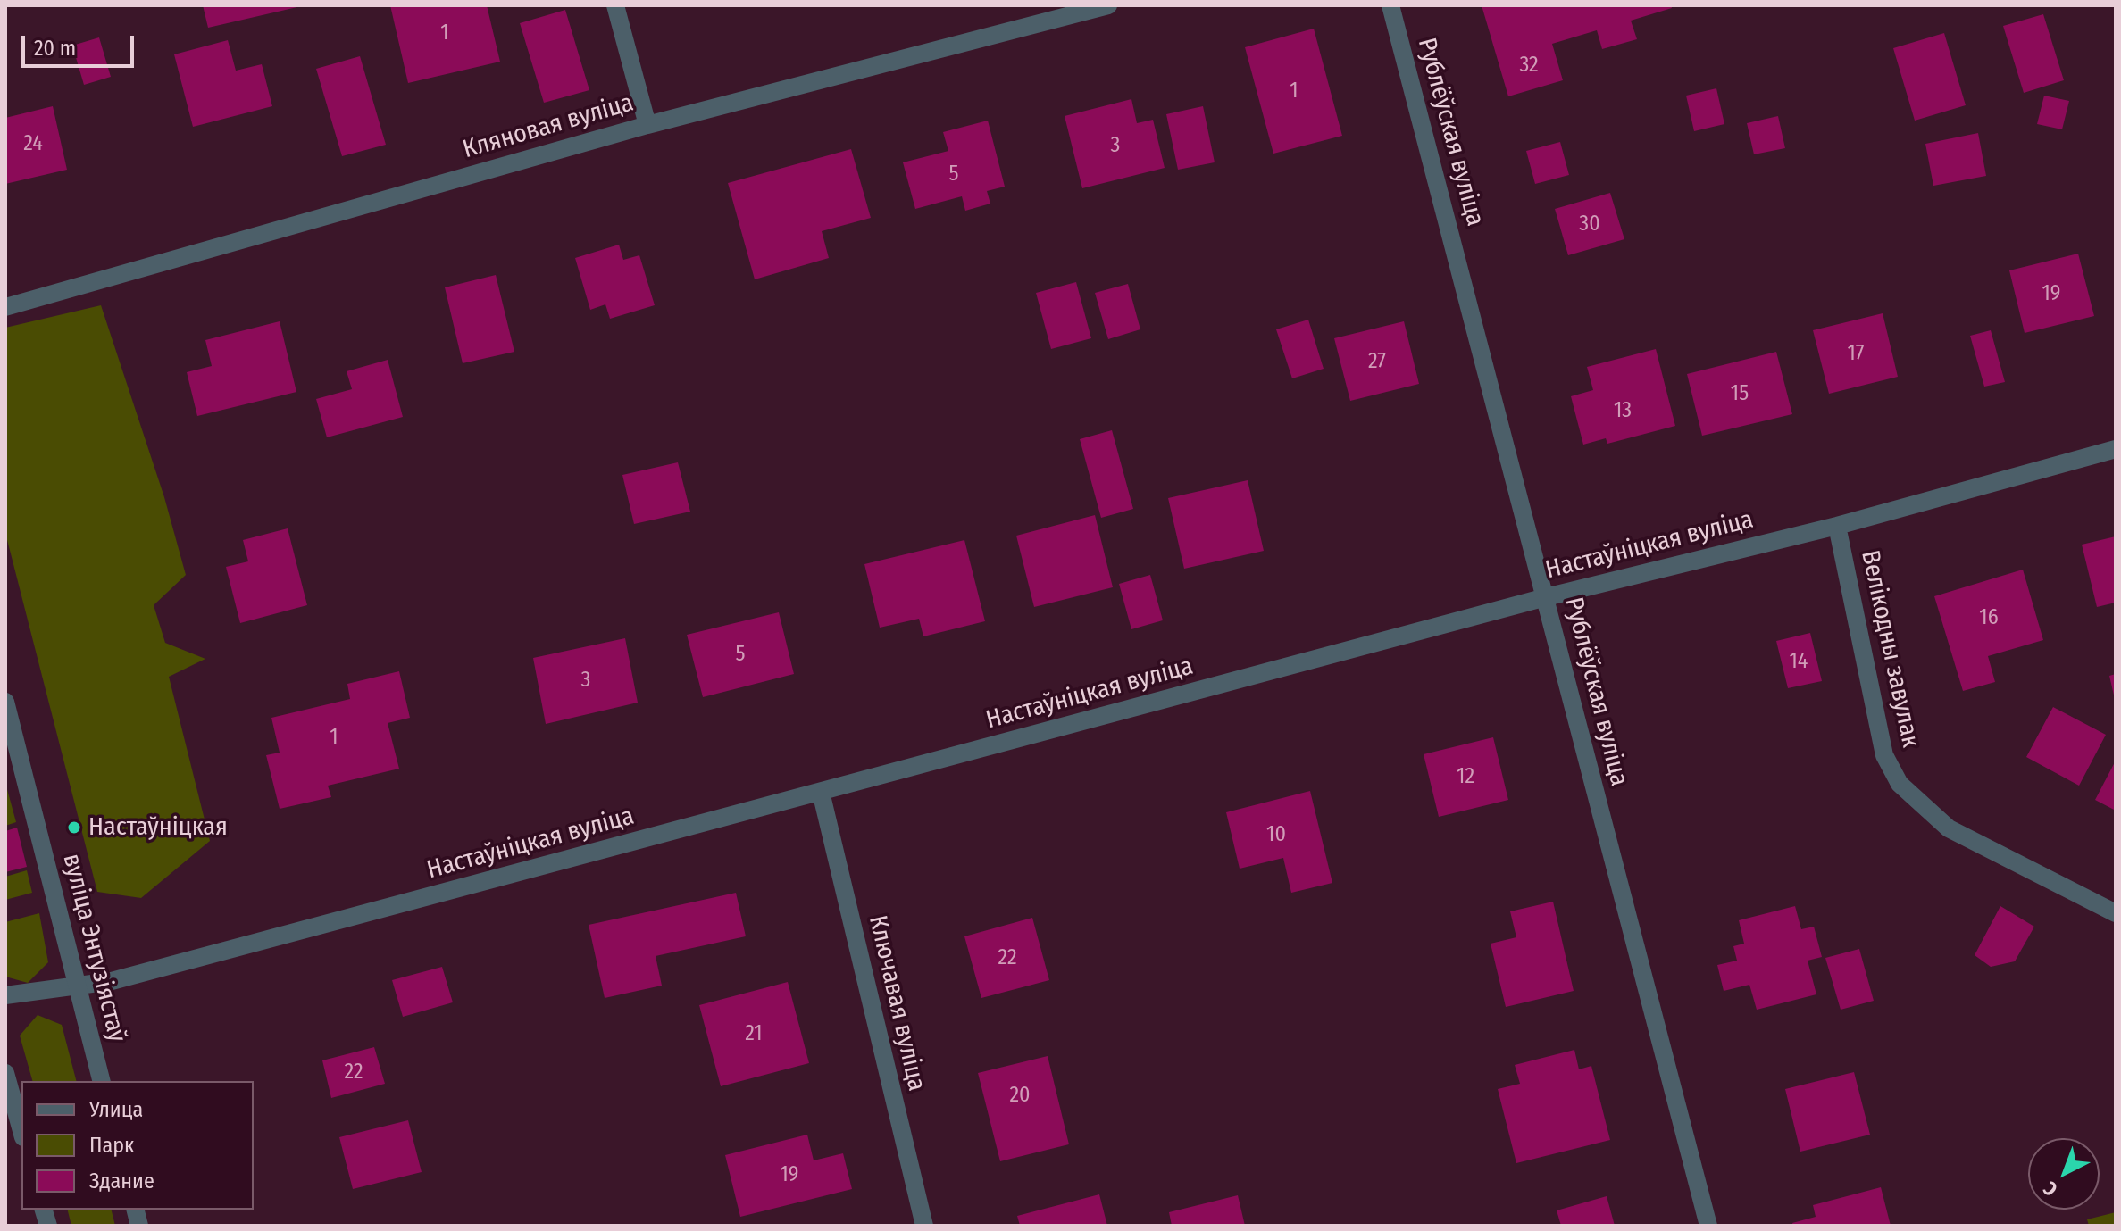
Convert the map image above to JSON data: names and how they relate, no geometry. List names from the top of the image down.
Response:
{
  "streets": {
    "street": [
      "Кляновая вуліца",
      "Рублёўская вуліца",
      "Настаўніцкая вуліца",
      "Велікодны завулак",
      "вуліца Энтузіястаў",
      "Ключавая вуліца"
    ]
  },
  "crossings": [
    ["Рублёўская вуліца", "Настаўніцкая вуліца"],
    ["Настаўніцкая вуліца", "Велікодны завулак"],
    ["Настаўніцкая вуліца", "вуліца Энтузіястаў"],
    ["Настаўніцкая вуліца", "Ключавая вуліца"]
  ],
  "places": ["Настаўніцкая"],
  "house_numbers": [
    "1",
    "32",
    "1",
    "24",
    "3",
    "5",
    "30",
    "19",
    "17",
    "27",
    "15",
    "13",
    "16",
    "5",
    "14",
    "3",
    "1",
    "12",
    "10",
    "22",
    "21",
    "22",
    "20",
    "19"
  ],
  "legend": ["Улица", "Парк", "Здание"],
  "scale_bar": "20 m",
  "north": "bottom left"
}
